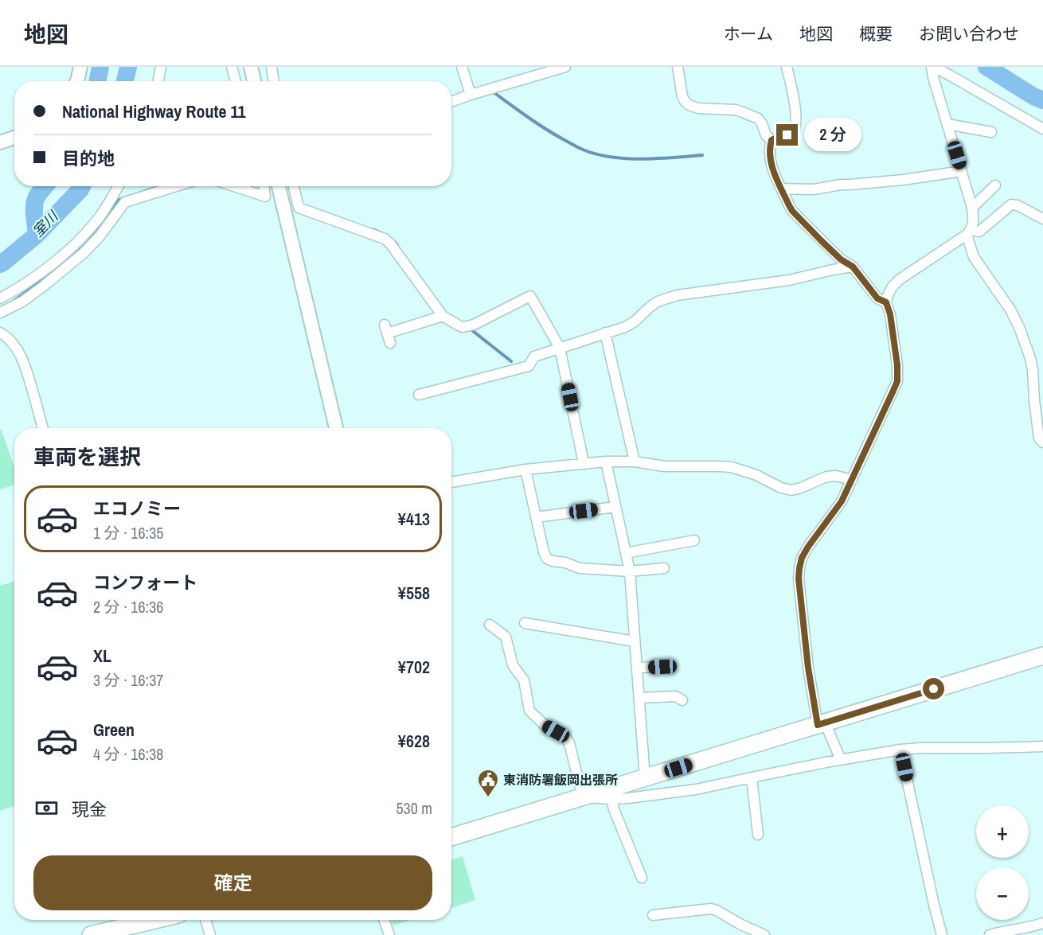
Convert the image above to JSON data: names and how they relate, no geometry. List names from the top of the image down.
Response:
{
  "water": ["室川"],
  "places": {
    "public building": ["東消防署飯岡出張所"]
  },
  "page": {
    "header": "地図",
    "nav": [
      "ホーム",
      "地図",
      "概要",
      "お問い合わせ"
    ],
    "banner": ["National Highway Route 11", "目的地"],
    "bubble": "2 分",
    "heading": "車両を選択",
    "list": [
      {
        "name": "エコノミー",
        "note": "1 分 · 16:35",
        "value": "¥413"
      },
      {
        "name": "コンフォート",
        "note": "2 分 · 16:36",
        "value": "¥558"
      },
      {
        "name": "XL",
        "note": "3 分 · 16:37",
        "value": "¥702"
      },
      {
        "name": "Green",
        "note": "4 分 · 16:38",
        "value": "¥628"
      }
    ],
    "pay": ["現金", "530 m"],
    "map_buttons": ["+", "−"],
    "buttons": "確定"
  }
}
